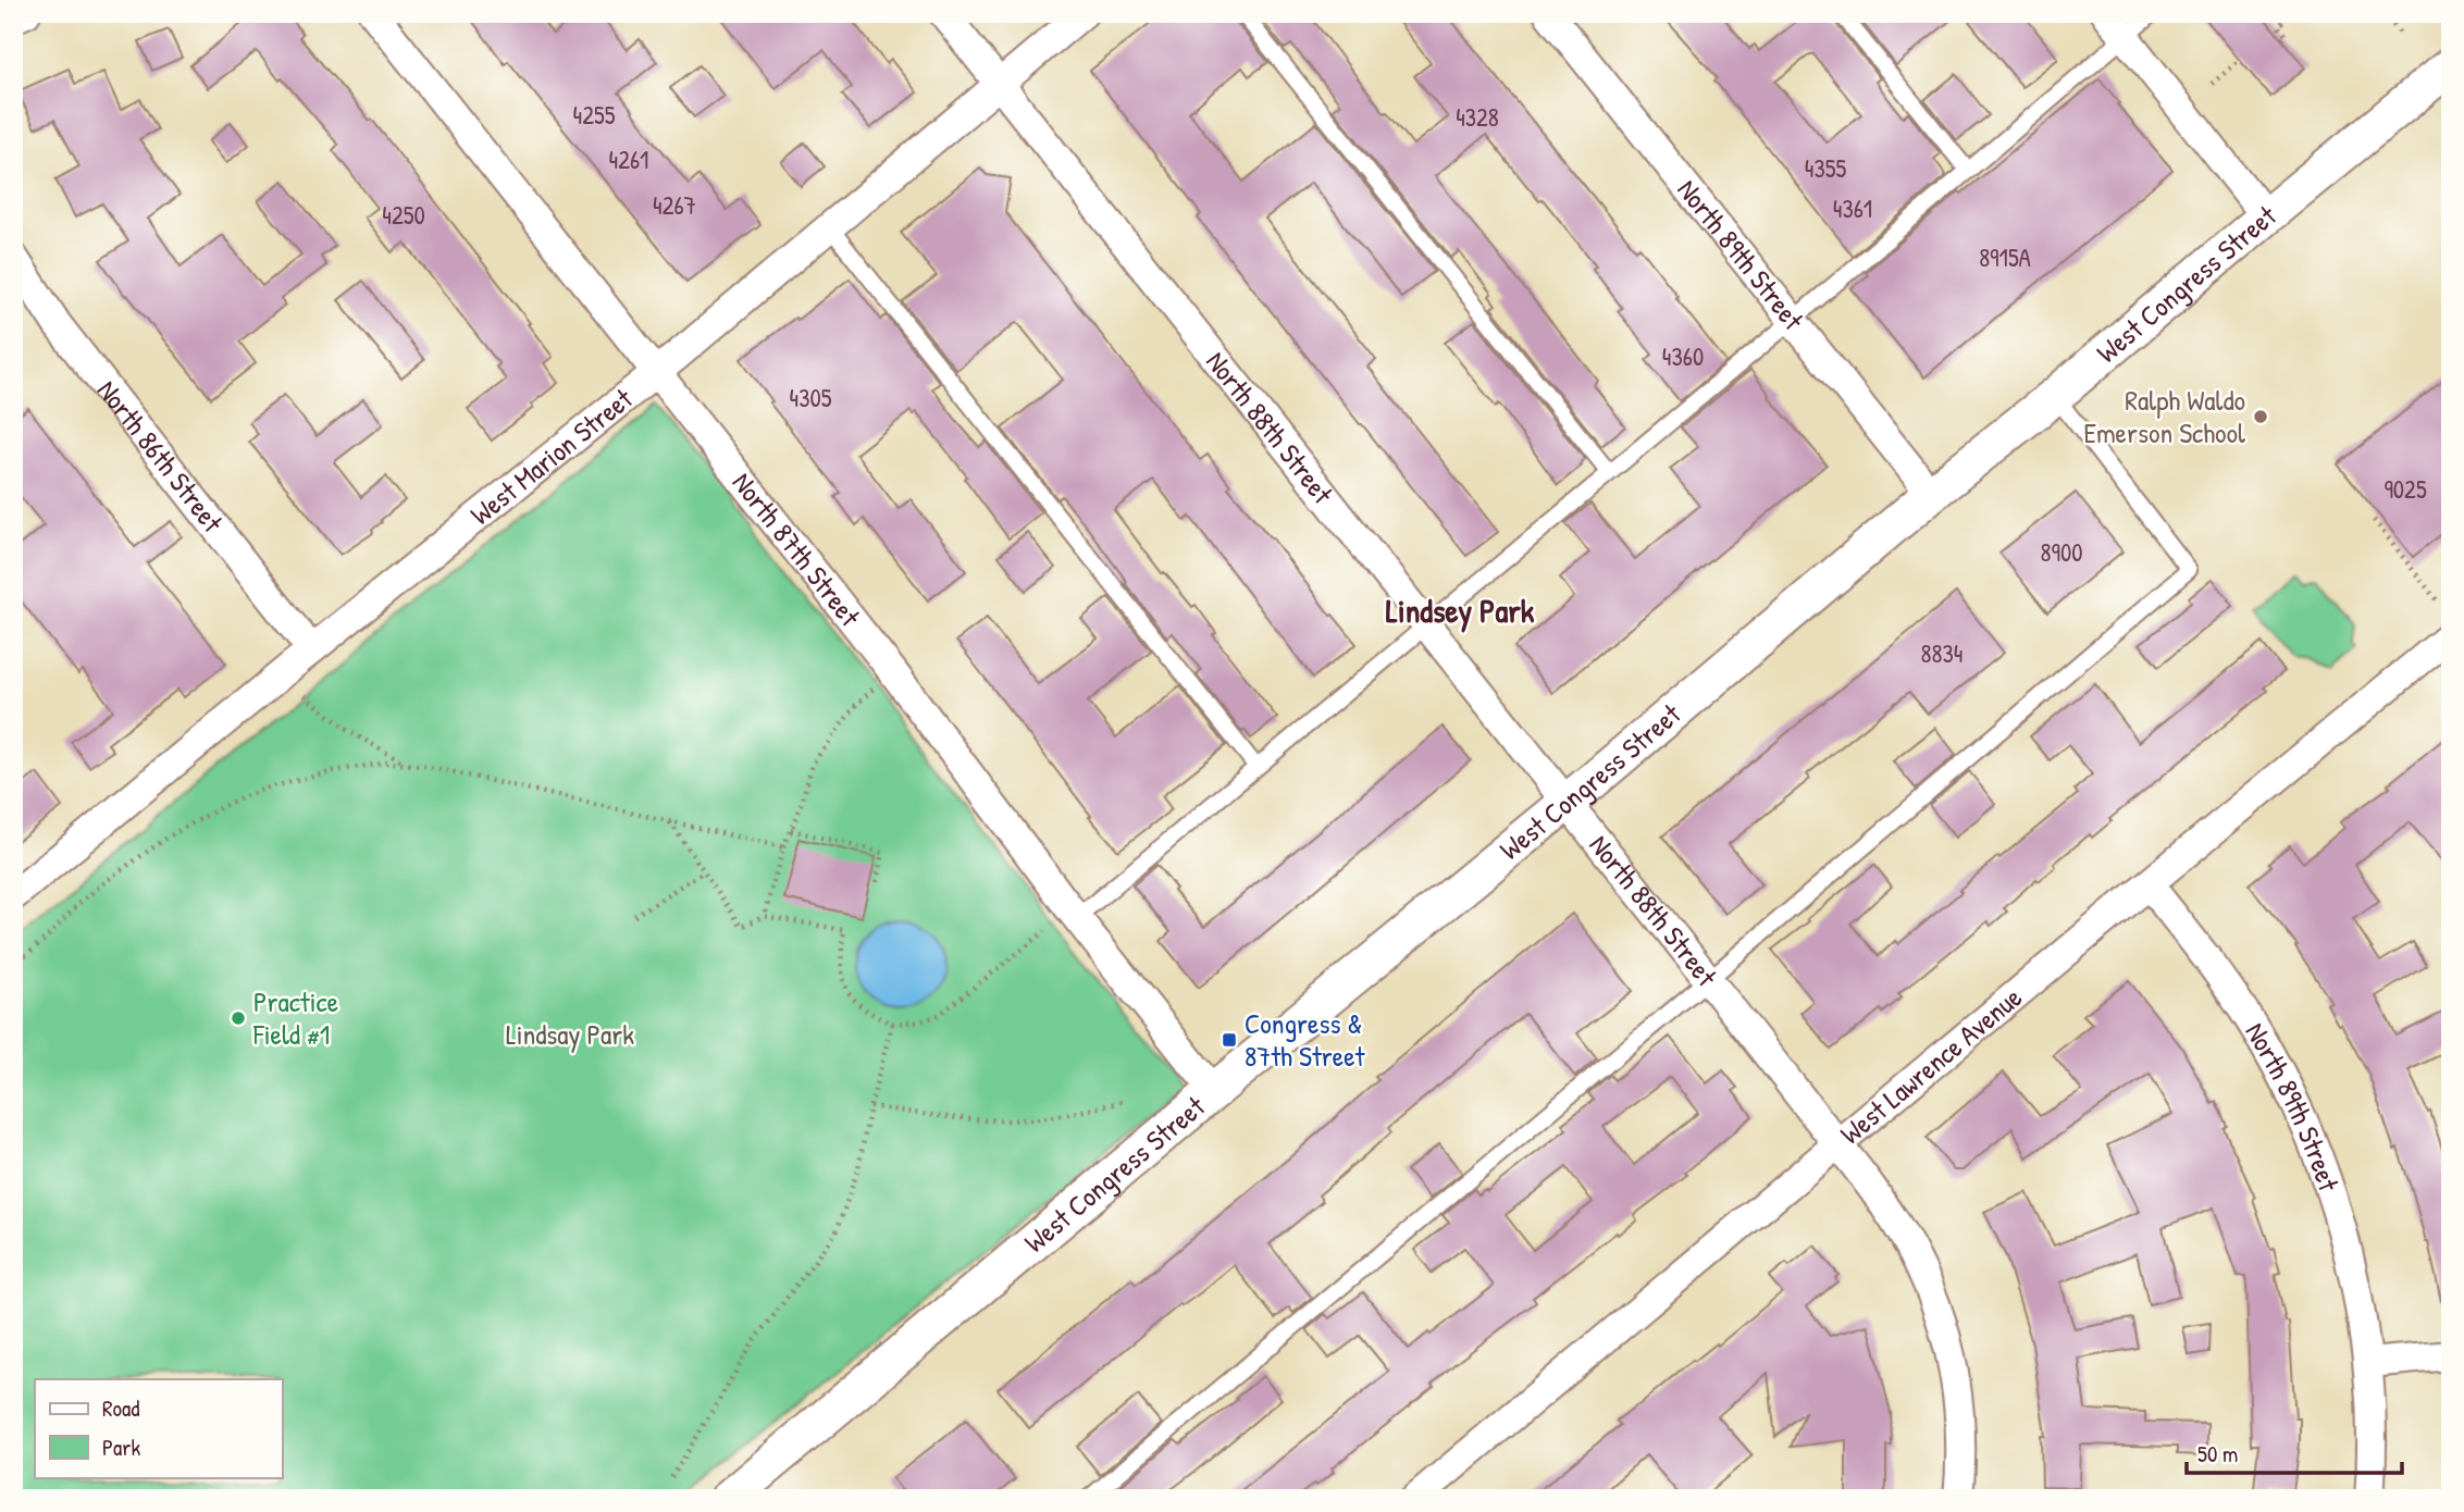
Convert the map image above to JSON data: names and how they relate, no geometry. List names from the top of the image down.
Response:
{
  "streets": {
    "street": [
      "North 89th Street",
      "West Congress Street",
      "North 88th Street",
      "North 86th Street",
      "West Marion Street",
      "North 87th Street",
      "West Lawrence Avenue"
    ]
  },
  "crossings": [
    ["North 89th Street", "West Congress Street"],
    ["North 89th Street", "West Lawrence Avenue"],
    ["West Congress Street", "North 88th Street"],
    ["West Congress Street", "North 87th Street"],
    ["North 88th Street", "West Marion Street"],
    ["North 88th Street", "West Lawrence Avenue"],
    ["North 86th Street", "West Marion Street"],
    ["West Marion Street", "North 87th Street"]
  ],
  "districts": ["Lindsey Park"],
  "parks": ["Lindsay Park"],
  "places": {
    "other": ["Ralph Waldo Emerson School", "Practice Field #1"],
    "transit": ["Congress & 87th Street"]
  },
  "house_numbers": [
    "4255",
    "4328",
    "4261",
    "4355",
    "4267",
    "4361",
    "4250",
    "8915A",
    "4360",
    "4305",
    "9025",
    "8900",
    "8834"
  ],
  "legend": ["Road", "Park"],
  "scale_bar": "50 m"
}
